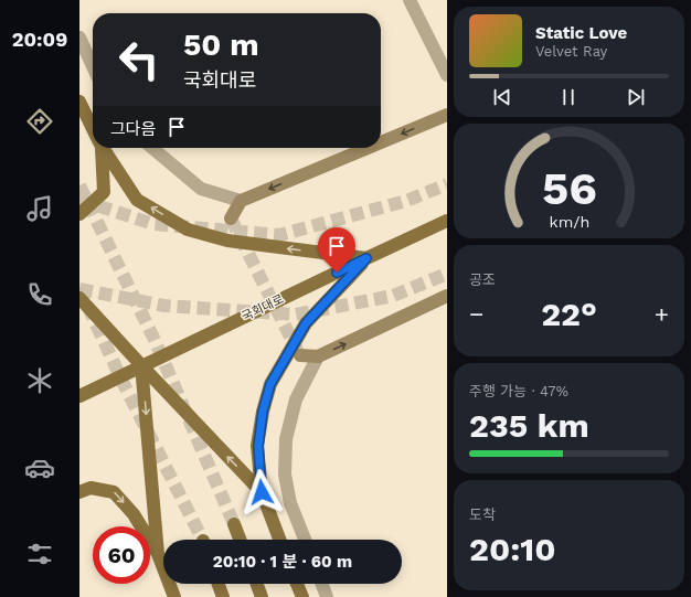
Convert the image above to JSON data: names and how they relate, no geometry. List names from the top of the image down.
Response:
{
  "streets": {
    "main road": ["국회대로"]
  },
  "page": {
    "tabs": "20:09",
    "turn": ["50 m", "국회대로"],
    "song": ["Static Love", "Velvet Ray"],
    "then": "그다음",
    "tile": [
      "공조",
      ["주행 가능 · 47%", "235 km"],
      ["도착", "20:10"]
    ],
    "heat": ["−", "22°", "+"],
    "limit": "60",
    "trip": "20:10 · 1 분 · 60 m",
    "gauge": ["56", "km/h"]
  }
}
